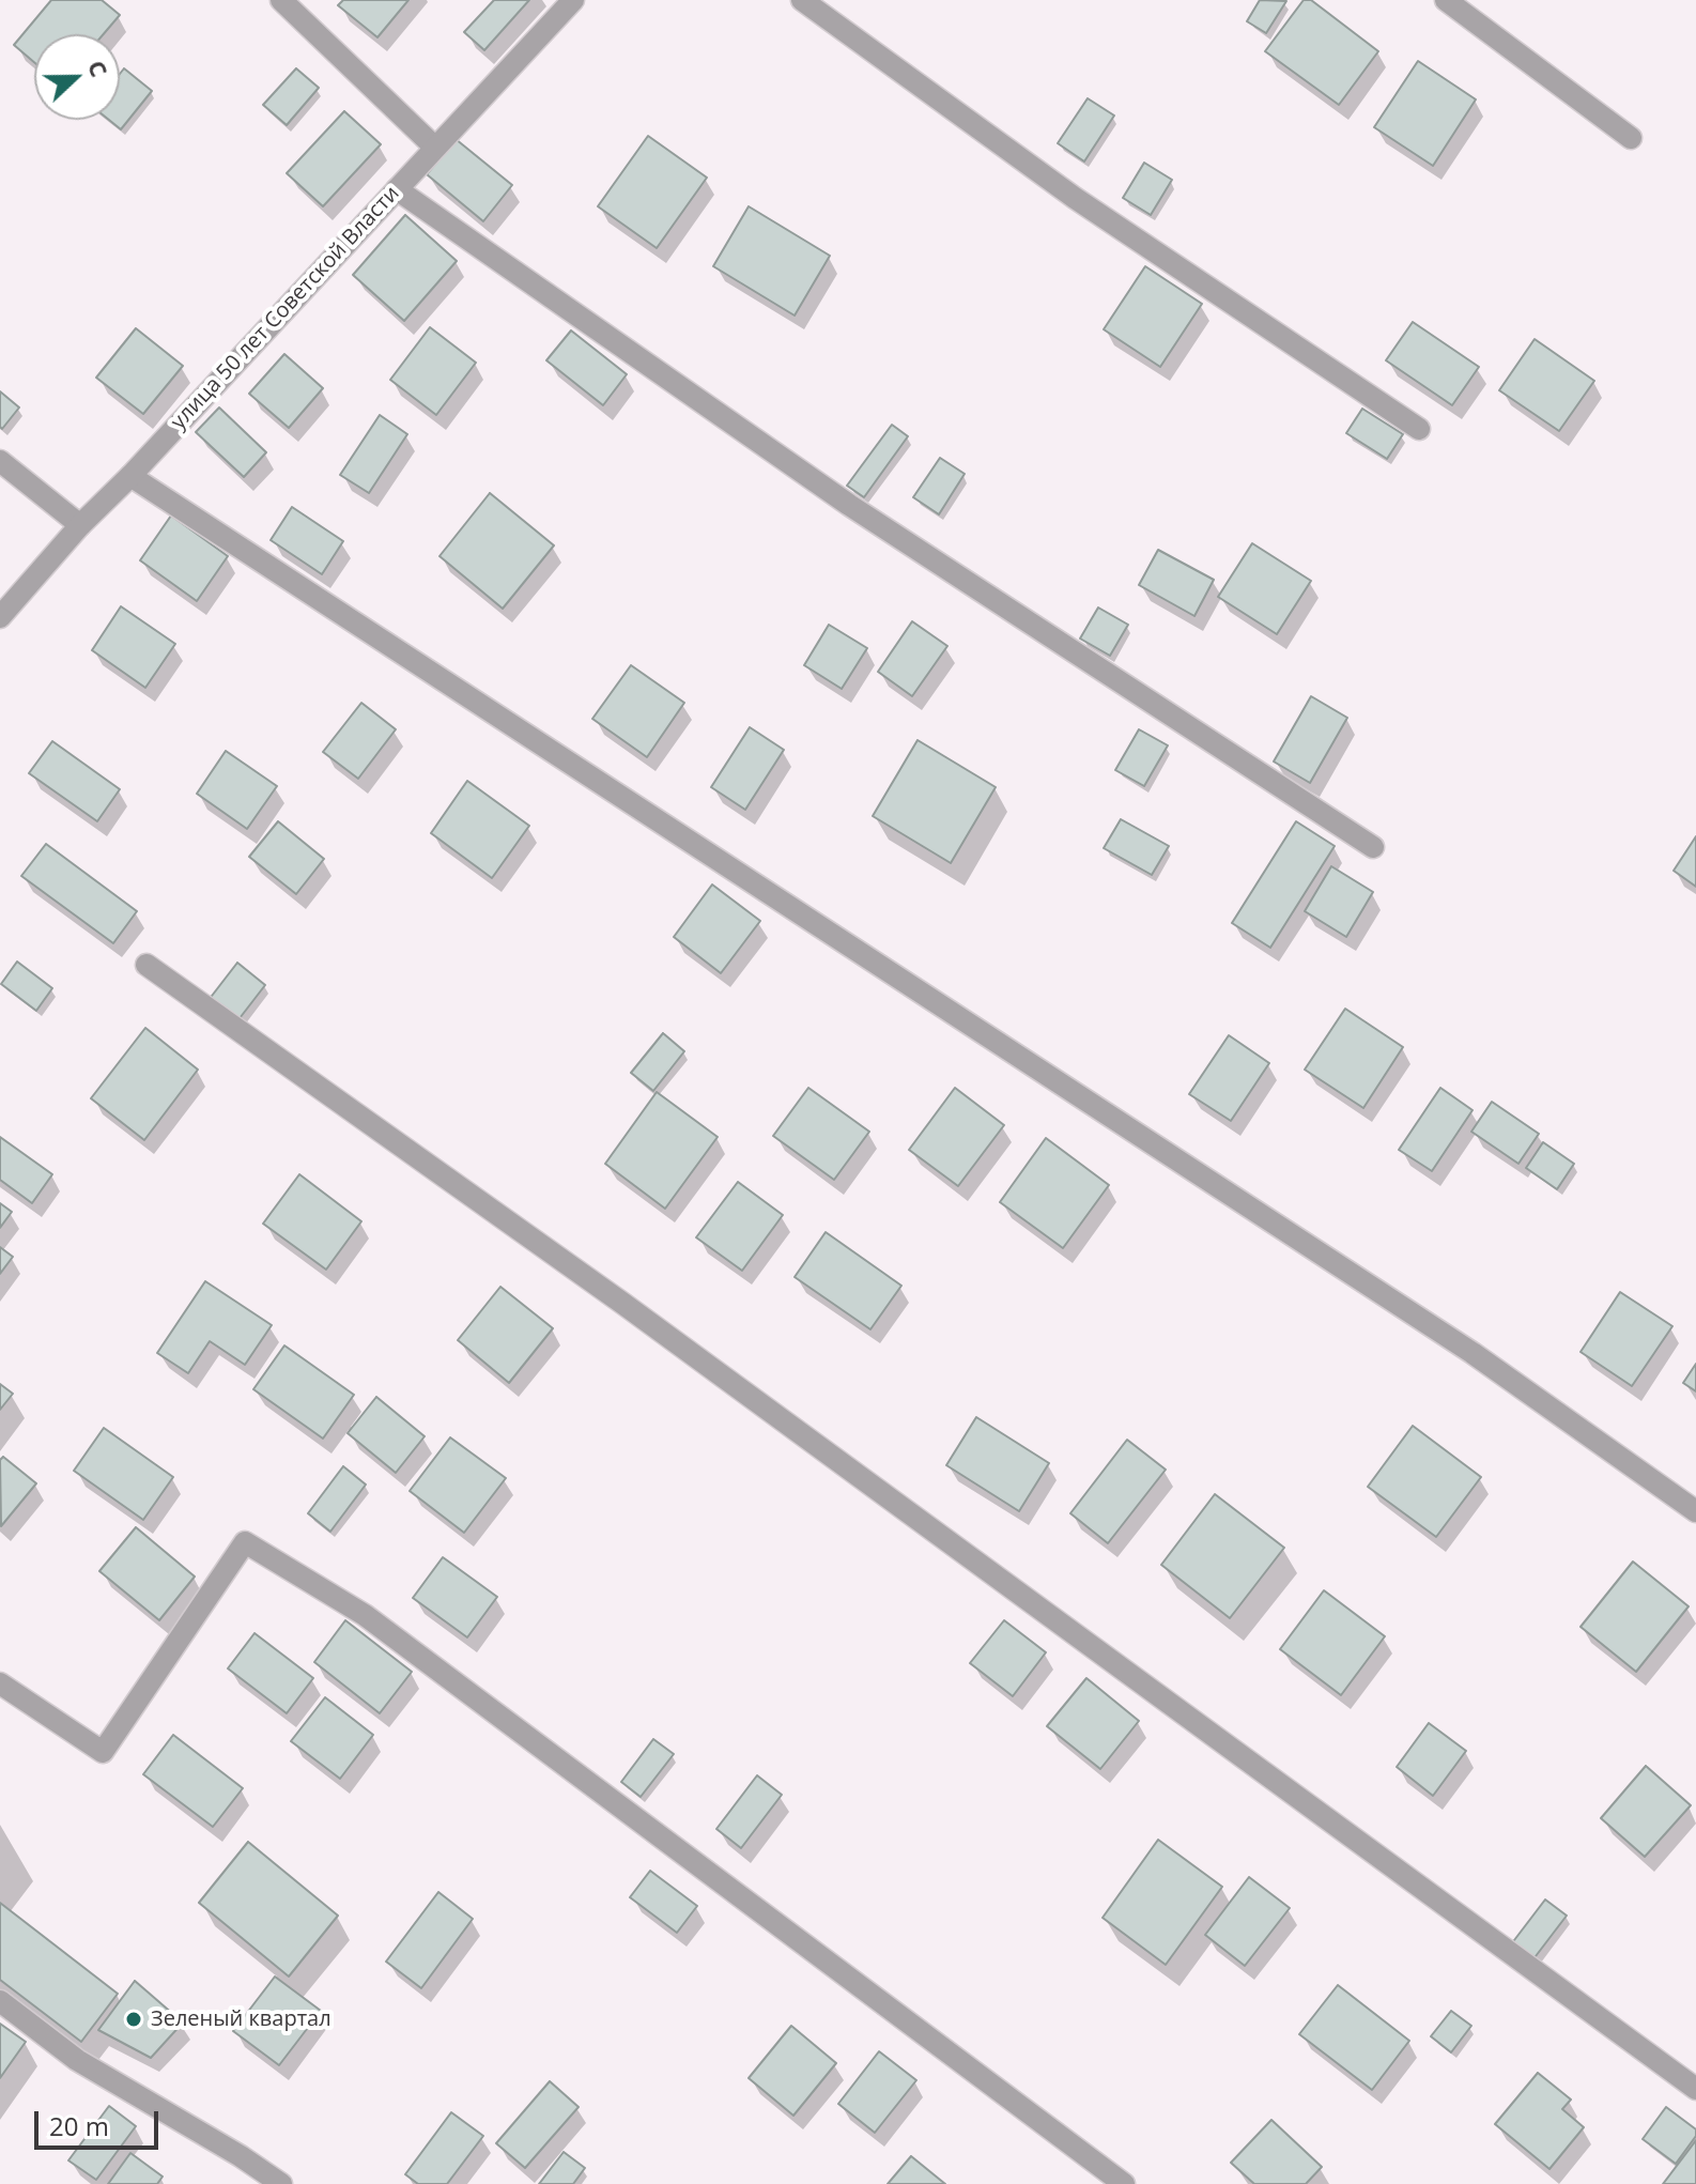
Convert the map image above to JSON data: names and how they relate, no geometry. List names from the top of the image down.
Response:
{
  "streets": {
    "street": ["улица 50 лет Советской Власти"]
  },
  "places": ["Зеленый квартал"],
  "scale_bar": "20 m",
  "north": "right"
}
